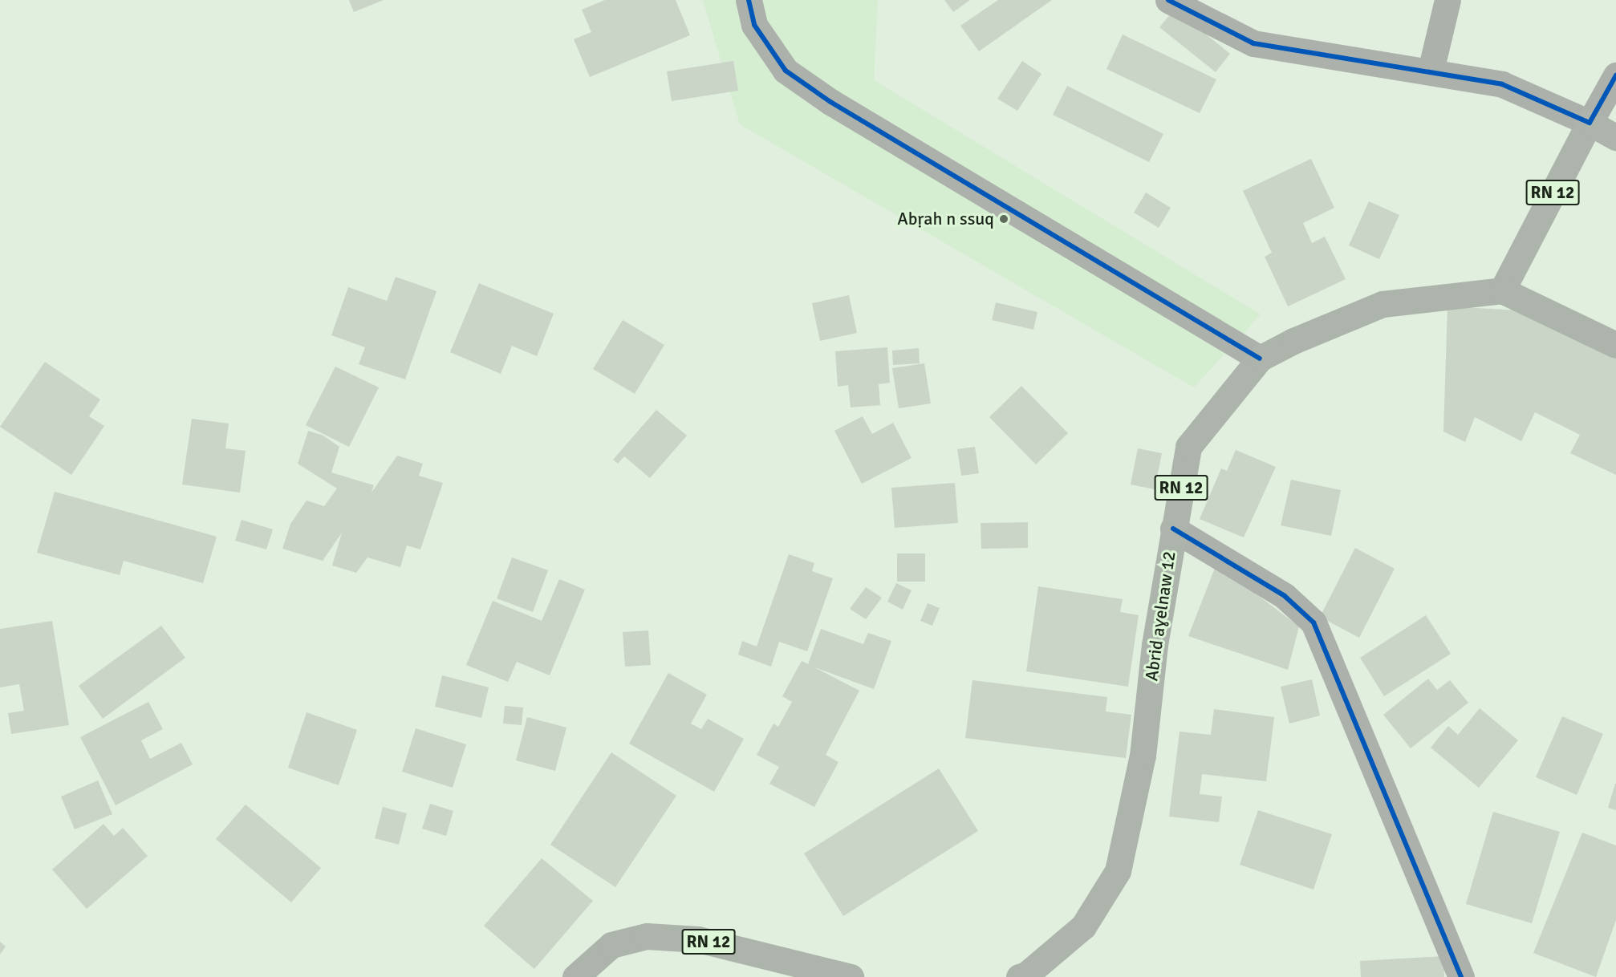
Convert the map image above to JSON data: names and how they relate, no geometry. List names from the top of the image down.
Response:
{
  "streets": {
    "main road": ["RN 12", "Abrid aɣelnaw 12"]
  },
  "crossings": [
    ["RN 12", "Abrid aɣelnaw 12"]
  ],
  "places": ["Abṛah n ssuq"]
}
